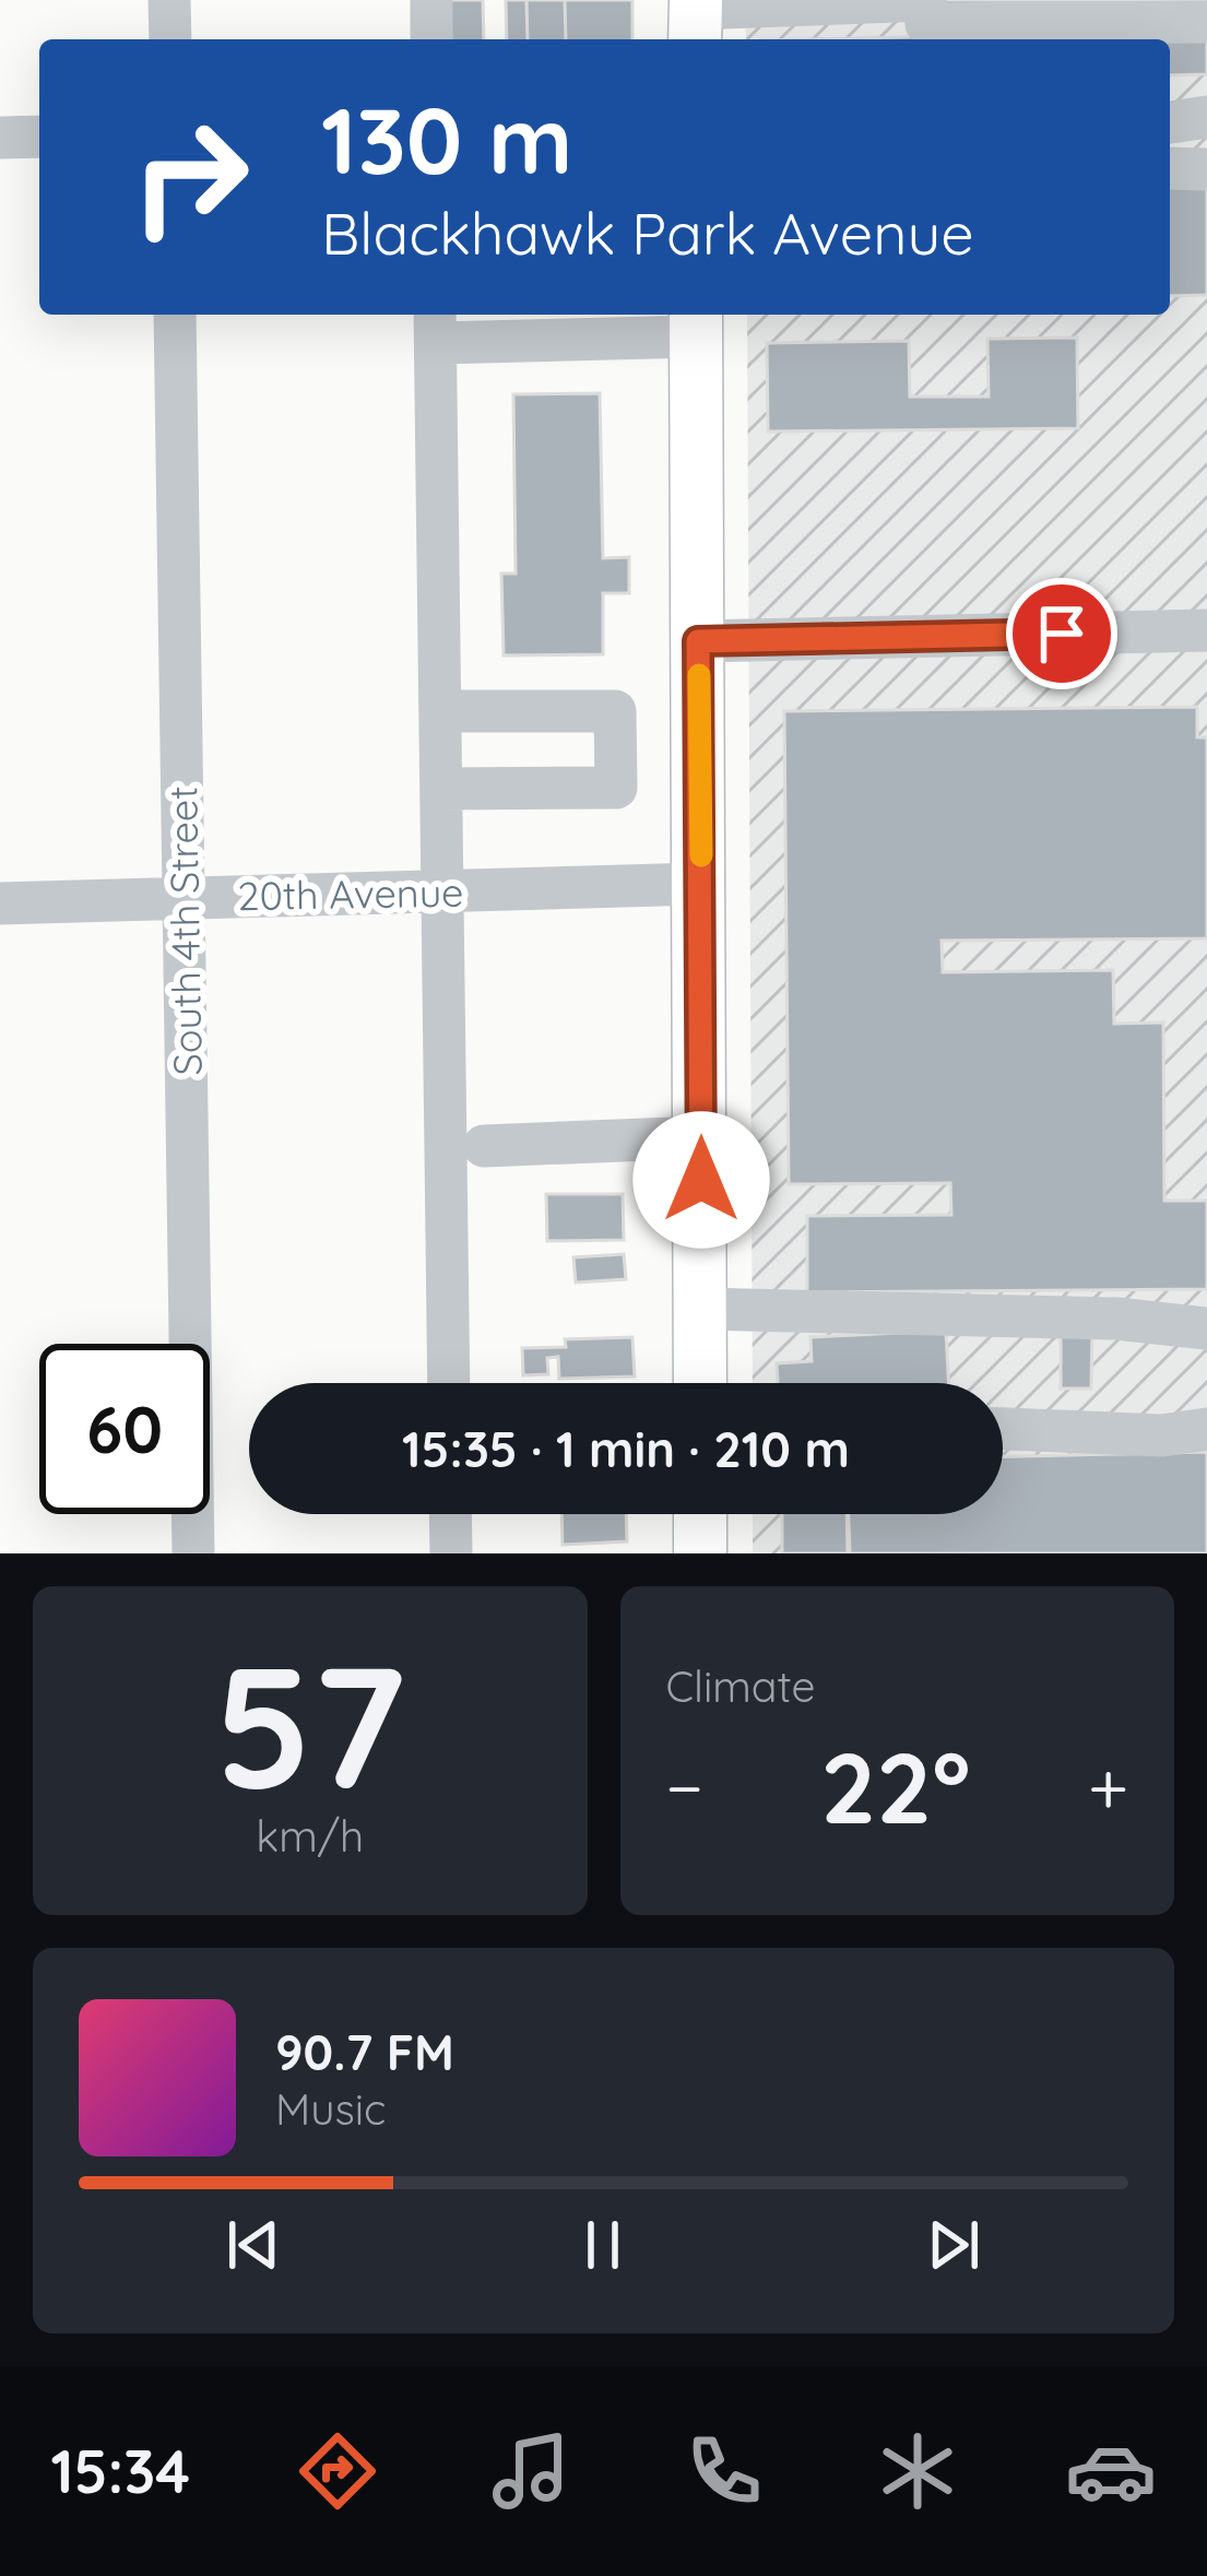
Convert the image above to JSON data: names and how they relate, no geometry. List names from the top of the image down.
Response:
{
  "streets": {
    "street": ["20th Avenue", "South 4th Street"]
  },
  "crossings": [
    ["20th Avenue", "South 4th Street"]
  ],
  "page": {
    "turn": ["130 m", "Blackhawk Park Avenue"],
    "limit": "60",
    "trip": "15:35 · 1 min · 210 m",
    "tile": [
      ["57", "km/h"],
      "Climate"
    ],
    "heat": ["−", "22°", "+"],
    "song": ["90.7 FM", "Music"],
    "tabs": "15:34"
  }
}
